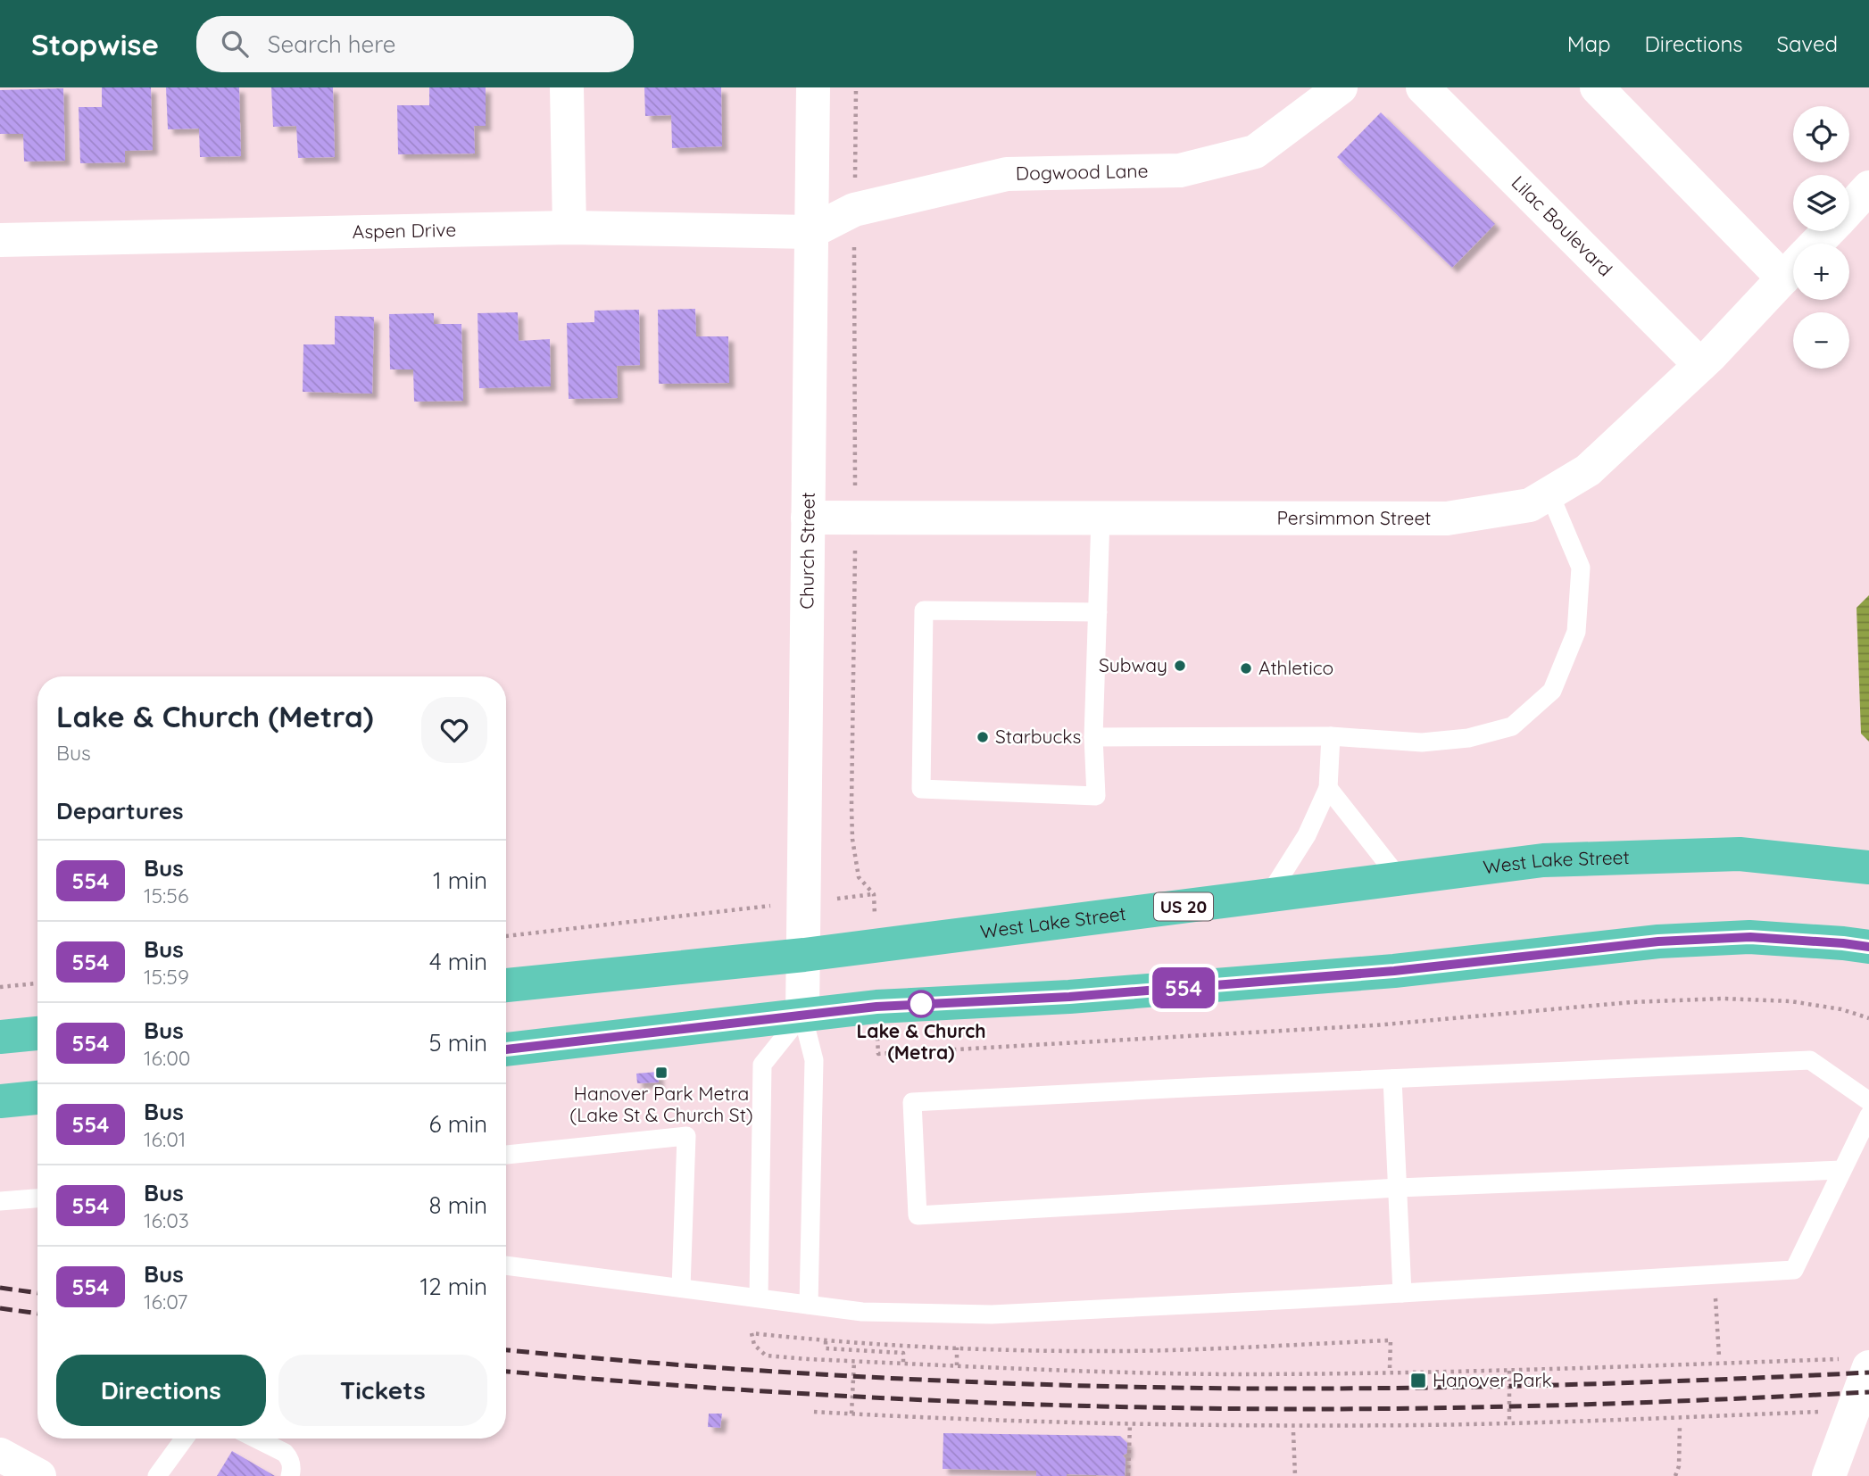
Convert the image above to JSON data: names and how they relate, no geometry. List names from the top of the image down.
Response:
{
  "streets": {
    "highway": ["West Lake Street", "US 20"],
    "street": [
      "Dogwood Lane",
      "Lilac Boulevard",
      "Aspen Drive",
      "Persimmon Street",
      "Church Street"
    ]
  },
  "crossings": [
    ["Dogwood Lane", "Aspen Drive"],
    ["Dogwood Lane", "Church Street"],
    ["Lilac Boulevard", "Persimmon Street"],
    ["Aspen Drive", "Church Street"],
    ["Persimmon Street", "Church Street"],
    ["Church Street", "West Lake Street"]
  ],
  "places": {
    "other": [
      "Subway",
      "Athletico",
      "Starbucks",
      "Lake & Church (Metra)"
    ],
    "transit": ["Hanover Park Metra (Lake St & Church St)", "Hanover Park"]
  },
  "lines": ["bus line 554"],
  "page": {
    "header": "Stopwise",
    "search": "Search here",
    "nav": ["Map", "Directions", "Saved"],
    "on_map": "554",
    "map_buttons": ["+", "−"],
    "heading": [
      ["Lake & Church (Metra)", "Bus"],
      "Departures"
    ],
    "list": [
      {
        "mark": "554",
        "name": "Bus",
        "note": "15:56",
        "value": "1 min"
      },
      {
        "mark": "554",
        "name": "Bus",
        "note": "15:59",
        "value": "4 min"
      },
      {
        "mark": "554",
        "name": "Bus",
        "note": "16:00",
        "value": "5 min"
      },
      {
        "mark": "554",
        "name": "Bus",
        "note": "16:01",
        "value": "6 min"
      },
      {
        "mark": "554",
        "name": "Bus",
        "note": "16:03",
        "value": "8 min"
      },
      {
        "mark": "554",
        "name": "Bus",
        "note": "16:07",
        "value": "12 min"
      }
    ],
    "buttons": ["Directions", "Tickets"]
  }
}
